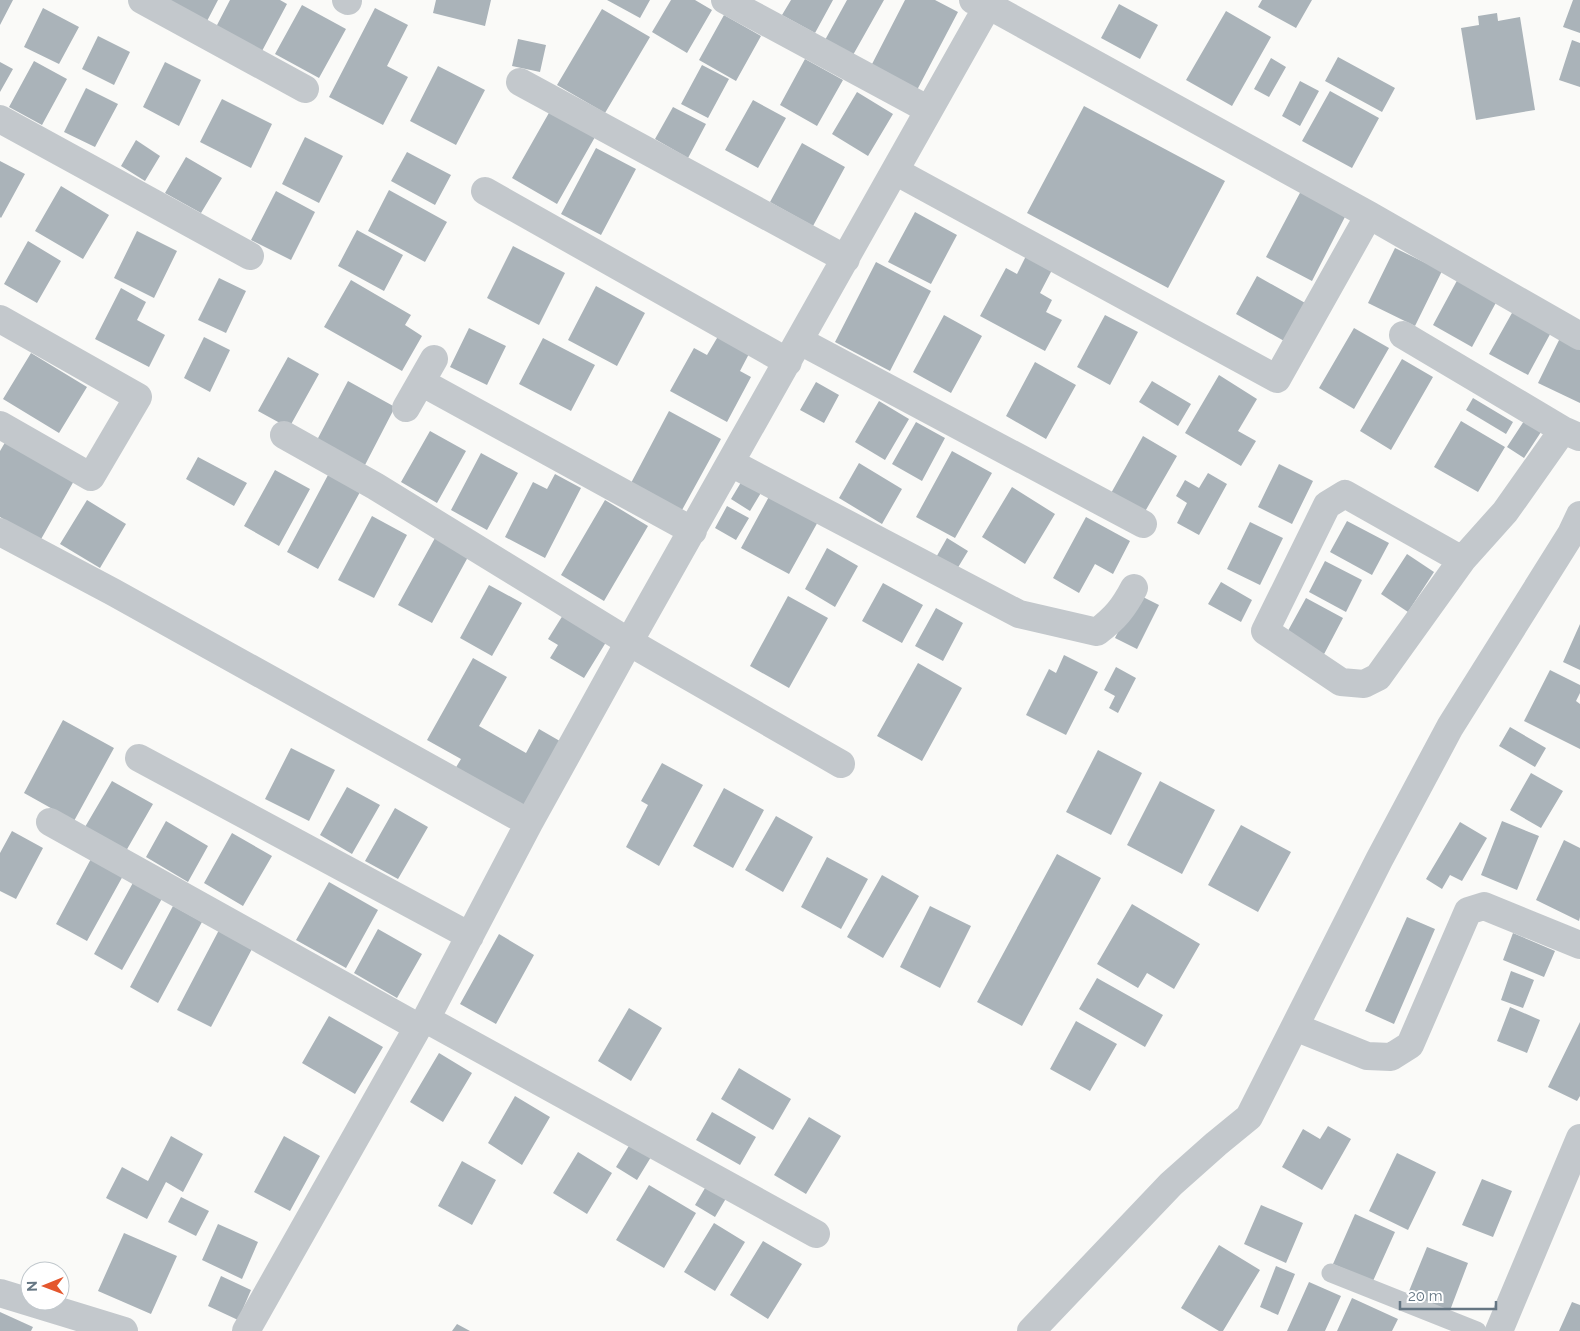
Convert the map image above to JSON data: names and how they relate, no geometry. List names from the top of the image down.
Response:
{
  "scale_bar": "20 m",
  "north": "left"
}
